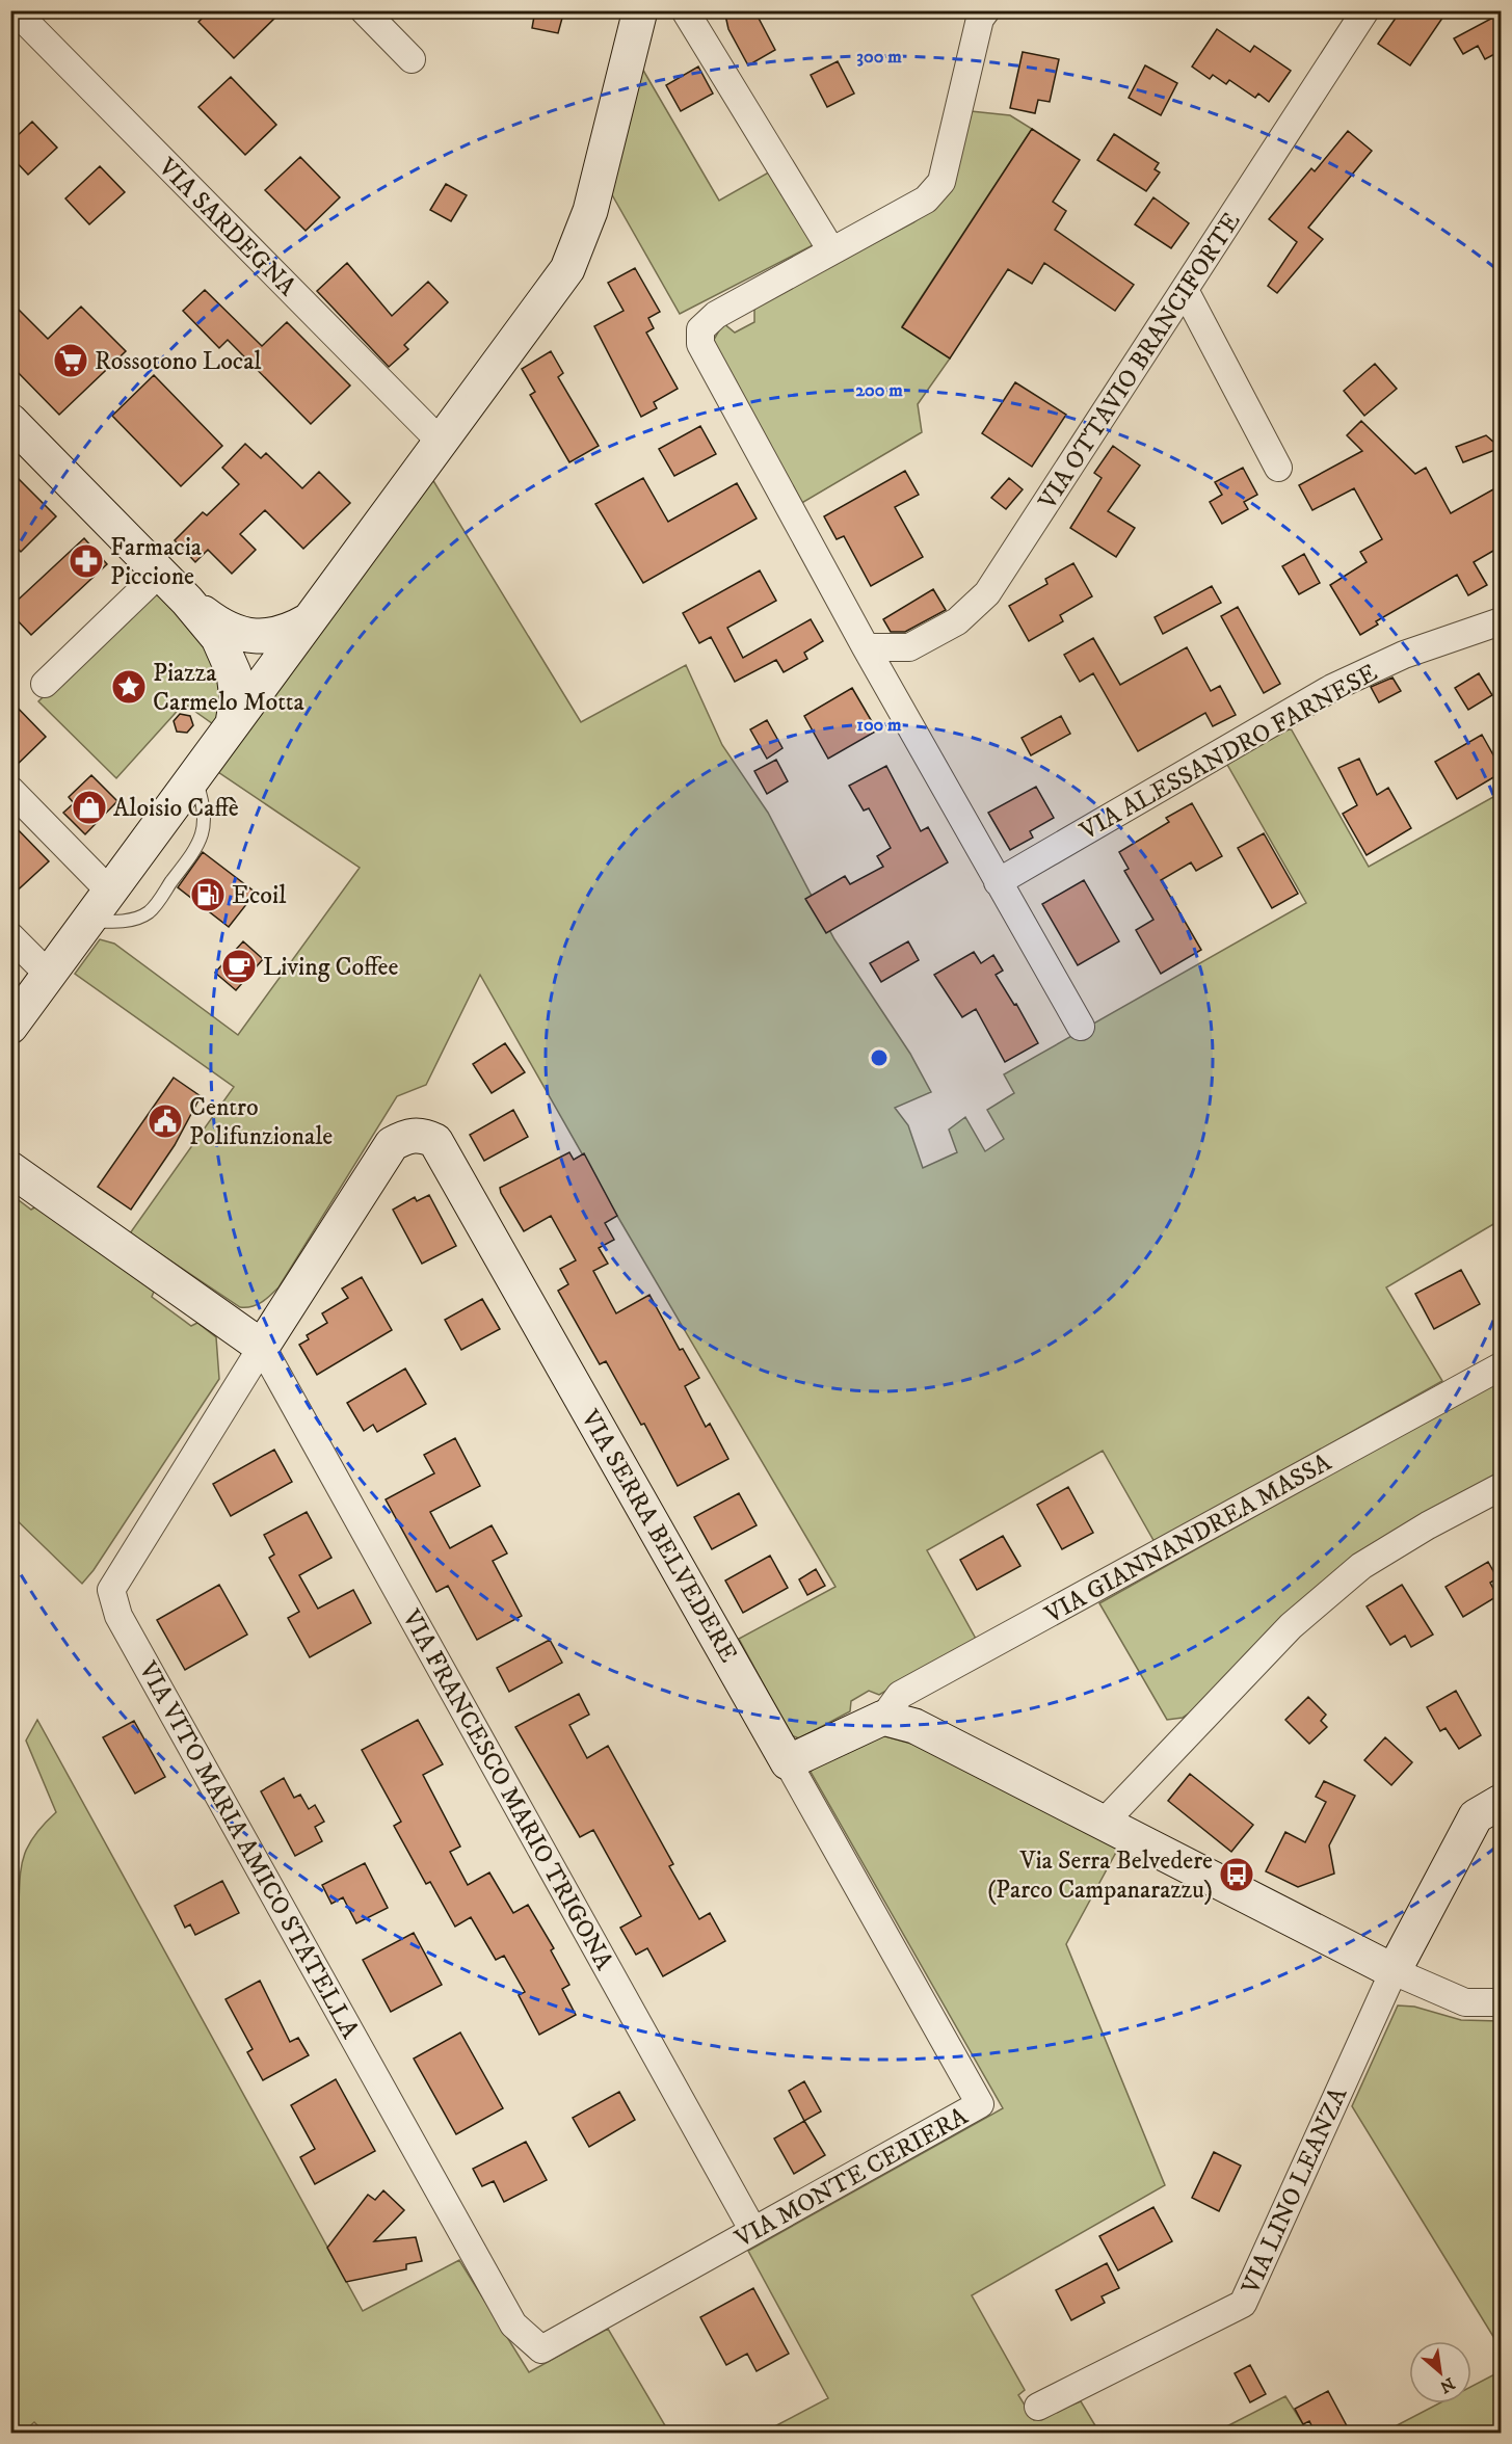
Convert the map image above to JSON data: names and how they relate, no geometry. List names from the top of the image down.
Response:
{
  "streets": {
    "street": [
      "VIA SARDEGNA",
      "VIA OTTAVIO BRANCIFORTE",
      "VIA ALESSANDRO FARNESE",
      "VIA SERRA BELVEDERE",
      "VIA GIANNANDREA MASSA",
      "VIA FRANCESCO MARIO TRIGONA",
      "VIA VITO MARIA AMICO STATELLA",
      "VIA MONTE CERIERA",
      "VIA LINO LEANZA"
    ]
  },
  "crossings": [
    ["VIA SERRA BELVEDERE", "VIA FRANCESCO MARIO TRIGONA"],
    ["VIA SERRA BELVEDERE", "VIA VITO MARIA AMICO STATELLA"],
    ["VIA SERRA BELVEDERE", "VIA MONTE CERIERA"],
    ["VIA FRANCESCO MARIO TRIGONA", "VIA VITO MARIA AMICO STATELLA"],
    ["VIA FRANCESCO MARIO TRIGONA", "VIA MONTE CERIERA"],
    ["VIA VITO MARIA AMICO STATELLA", "VIA MONTE CERIERA"]
  ],
  "places": {
    "supermarket": ["Rossotono Local"],
    "pharmacy": ["Farmacia Piccione"],
    "place": ["Piazza Carmelo Motta"],
    "shop": ["Aloisio Caffè"],
    "fuel station": ["Ecoil"],
    "cafe": ["Living Coffee"],
    "public building": ["Centro Polifunzionale"],
    "bus stop": ["Via Serra Belvedere (Parco Campanarazzu)"]
  },
  "north": "bottom right",
  "rings": ["300 m", "200 m", "100 m"]
}
